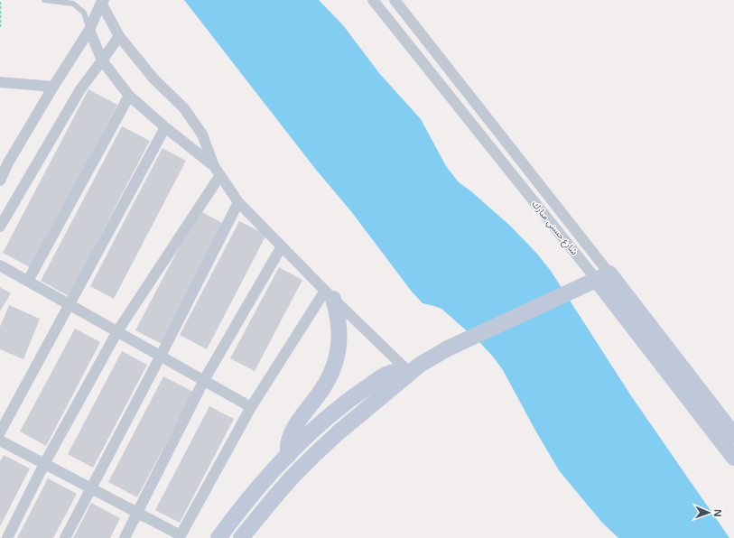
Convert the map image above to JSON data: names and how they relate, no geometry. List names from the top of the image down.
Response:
{
  "streets": {
    "main road": ["شارع حسني مبارك"]
  },
  "north": "right"
}
